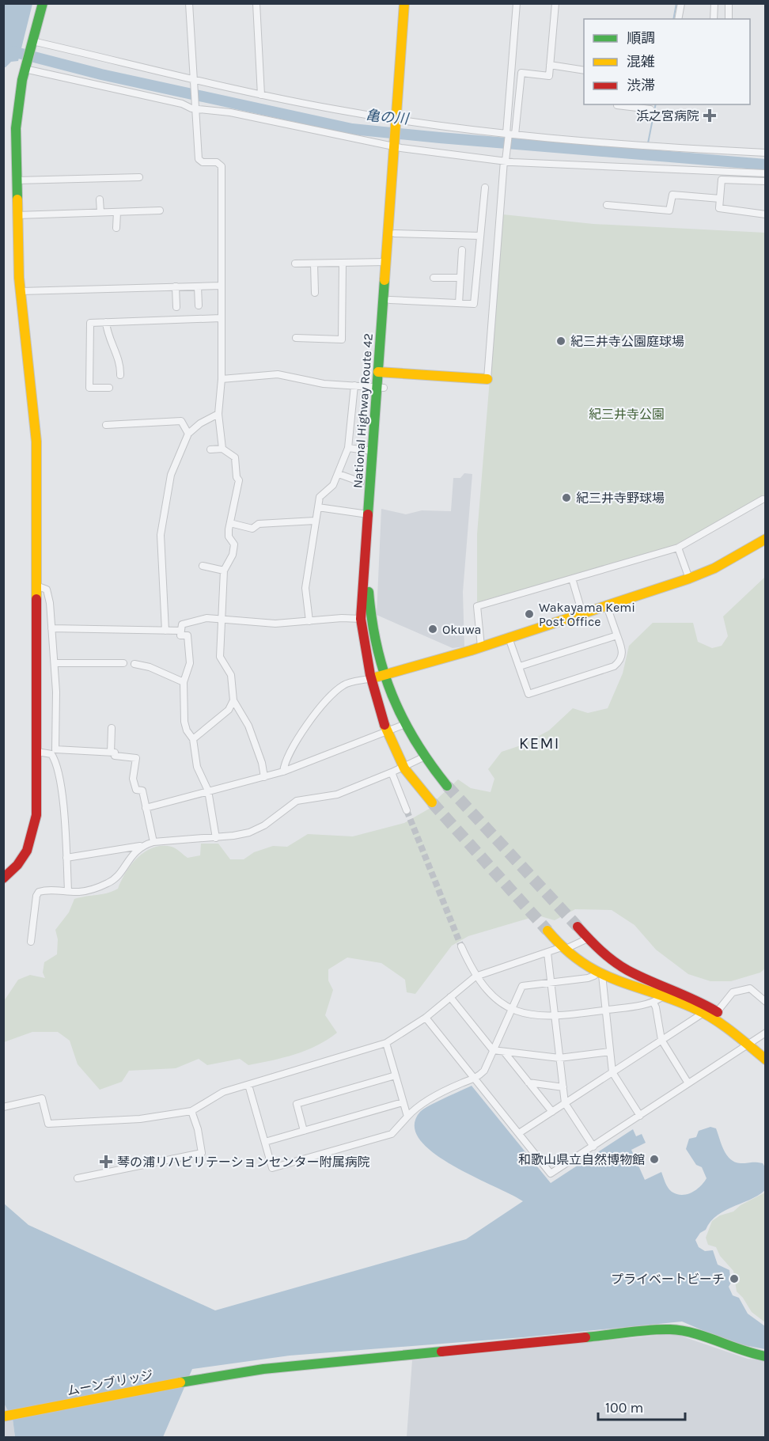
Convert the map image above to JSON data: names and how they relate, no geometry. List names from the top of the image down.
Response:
{
  "streets": {
    "main road": ["National Highway Route 42", "ムーンブリッジ"]
  },
  "districts": ["KEMI"],
  "water": ["亀の川"],
  "parks": ["紀三井寺公園"],
  "places": {
    "health": ["浜之宮病院", "琴の浦リハビリテーションセンター附属病院"],
    "other": [
      "紀三井寺公園庭球場",
      "紀三井寺野球場",
      "Wakayama Kemi Post Office",
      "Okuwa",
      "和歌山県立自然博物館",
      "プライベートビーチ"
    ]
  },
  "legend": ["順調", "混雑", "渋滞"],
  "scale_bar": "100 m"
}
